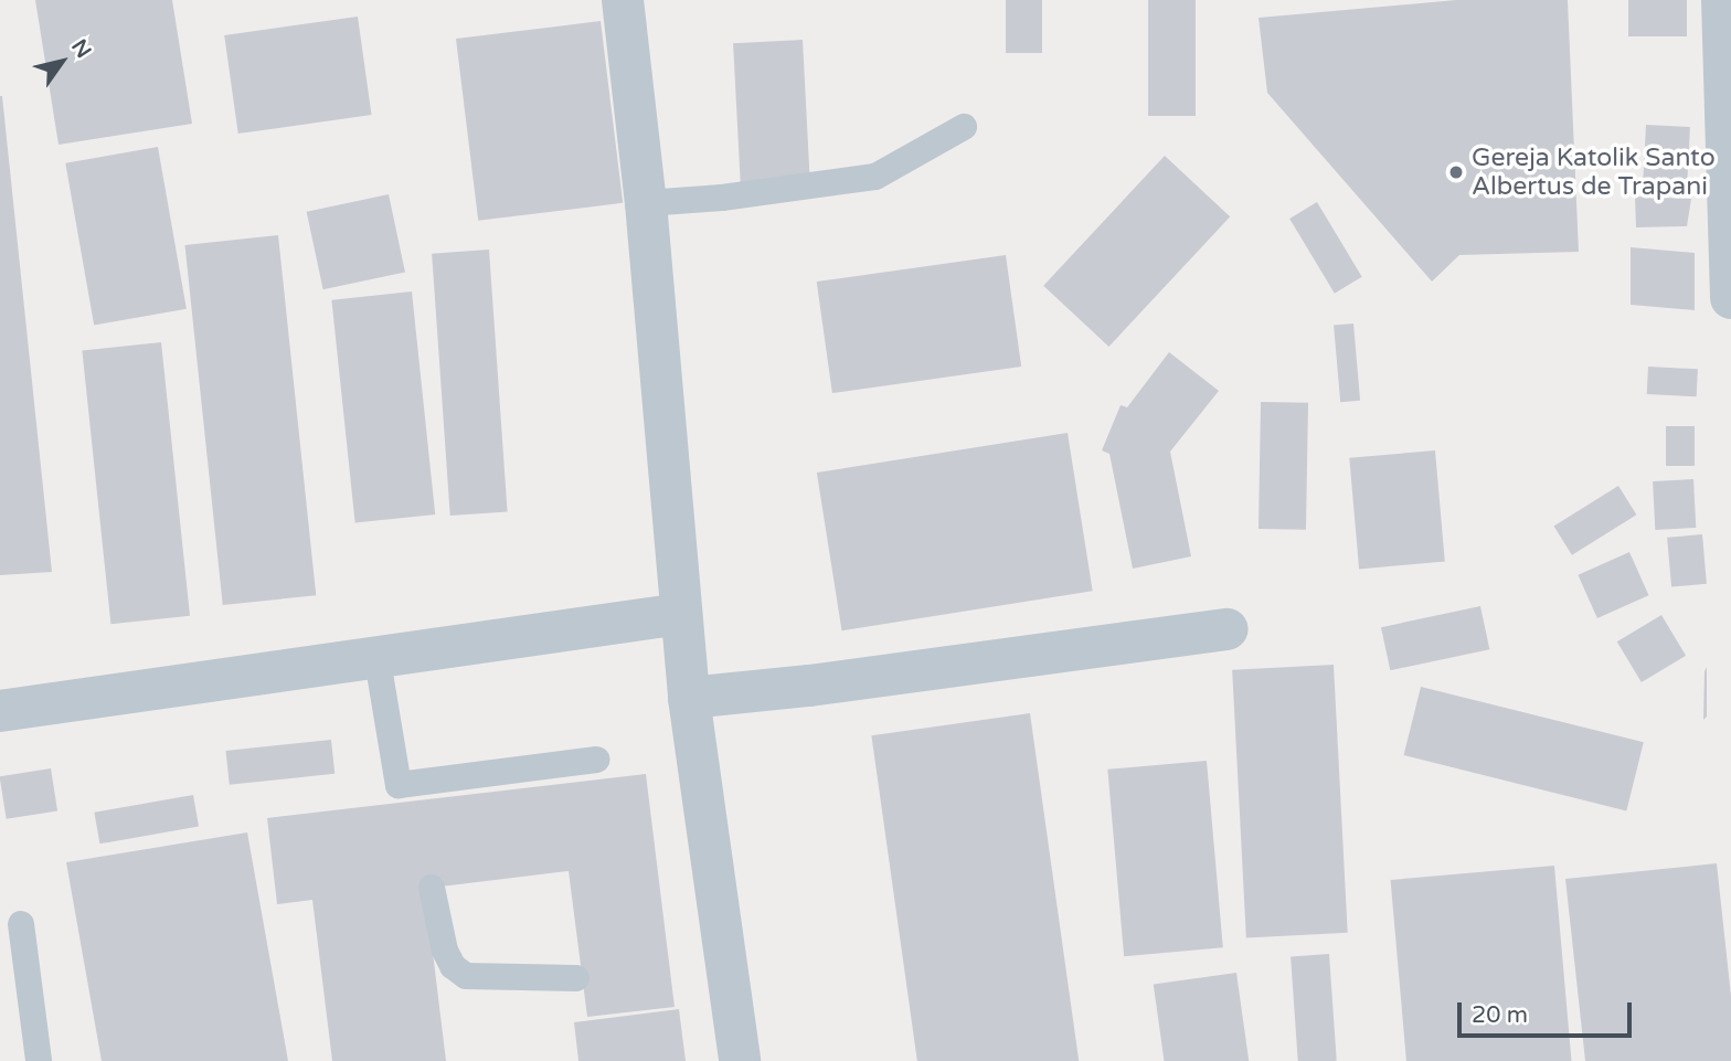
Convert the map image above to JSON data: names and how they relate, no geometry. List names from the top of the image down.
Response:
{
  "places": ["Gereja Katolik Santo Albertus de Trapani"],
  "scale_bar": "20 m",
  "north": "top right"
}
